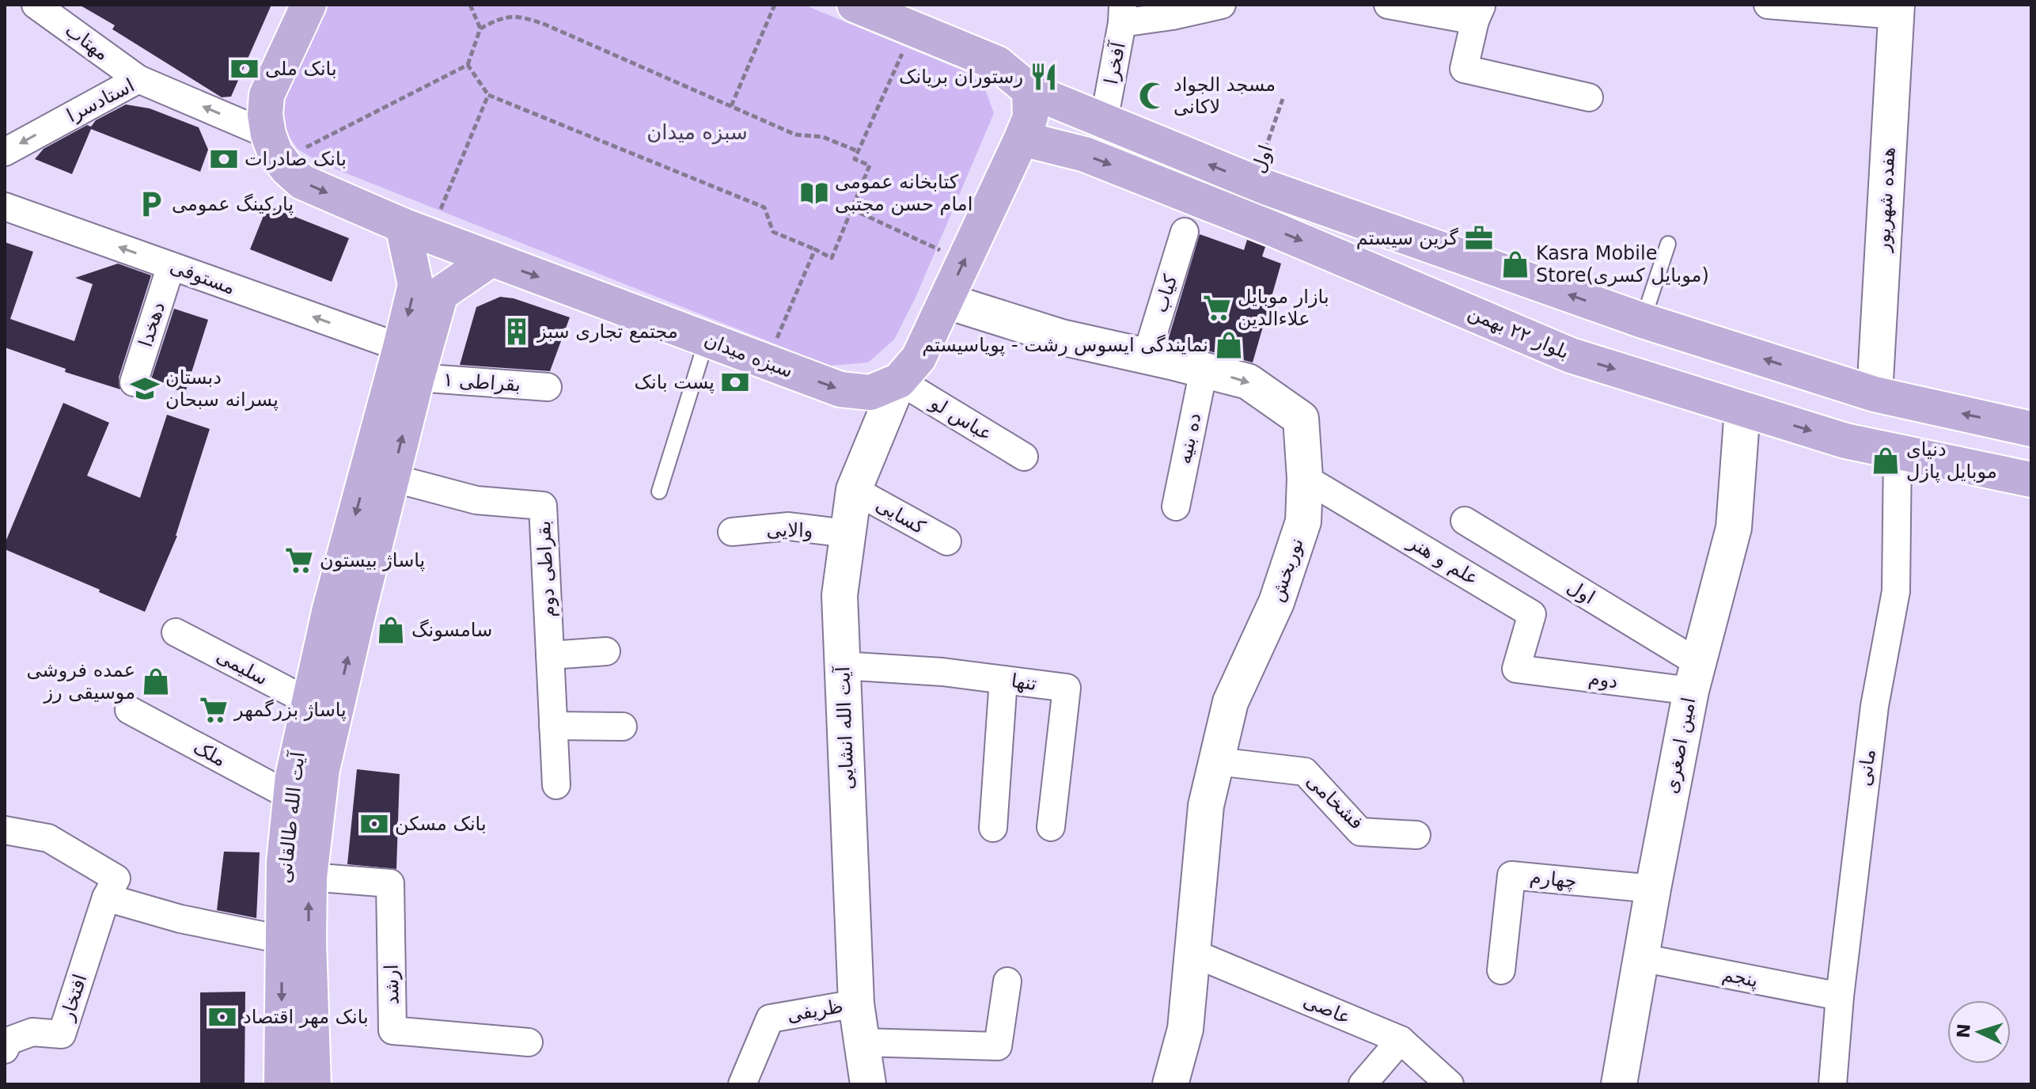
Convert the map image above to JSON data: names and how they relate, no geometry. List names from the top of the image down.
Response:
{
  "streets": {
    "main road": ["بلوار ۲۲ بهمن", "سبزه میدان", "آیت الله طالقانی"],
    "street": [
      "مهتاب",
      "آفخرا",
      "استادسرا",
      "اول",
      "هفده شهریور",
      "مستوفی",
      "کیاب",
      "دهخدا",
      "بقراطی ۱",
      "عباس لو",
      "ده بنیه",
      "کسایی",
      "والایی",
      "علم و هنر",
      "بقراطی دوم",
      "نوربخش",
      "سلیمی",
      "دوم",
      "تنها",
      "آیت الله انشایی",
      "امین اصغری",
      "ملک",
      "مانی",
      "فشخامی",
      "چهارم",
      "پنجم",
      "ارشد",
      "افتخار",
      "عاصی",
      "ظریفی"
    ]
  },
  "crossings": [
    ["مهتاب", "استادسرا"],
    ["استادسرا", "سبزه میدان"],
    ["اول", "دوم"],
    ["اول", "امین اصغری"],
    ["مستوفی", "دهخدا"],
    ["مستوفی", "آیت الله طالقانی"],
    ["کیاب", "نوربخش"],
    ["بلوار ۲۲ بهمن", "سبزه میدان"],
    ["بلوار ۲۲ بهمن", "امین اصغری"],
    ["بلوار ۲۲ بهمن", "مانی"],
    ["سبزه میدان", "عباس لو"],
    ["سبزه میدان", "نوربخش"],
    ["سبزه میدان", "آیت الله انشایی"],
    ["سبزه میدان", "آیت الله طالقانی"],
    ["بقراطی ۱", "آیت الله طالقانی"],
    ["عباس لو", "آیت الله انشایی"],
    ["ده بنیه", "نوربخش"],
    ["کسایی", "آیت الله انشایی"],
    ["والایی", "آیت الله انشایی"],
    ["علم و هنر", "نوربخش"],
    ["علم و هنر", "دوم"],
    ["بقراطی دوم", "آیت الله طالقانی"],
    ["نوربخش", "فشخامی"],
    ["نوربخش", "عاصی"],
    ["سلیمی", "آیت الله طالقانی"],
    ["دوم", "امین اصغری"],
    ["تنها", "آیت الله انشایی"],
    ["آیت الله انشایی", "ظریفی"],
    ["امین اصغری", "چهارم"],
    ["امین اصغری", "پنجم"],
    ["ملک", "آیت الله طالقانی"],
    ["مانی", "پنجم"],
    ["آیت الله طالقانی", "ارشد"]
  ],
  "one_way": ["استادسرا", "مستوفی", "سبزه میدان"],
  "districts": ["سبزه میدان"],
  "places": {
    "bank": [
      "بانک ملی",
      "بانک صادرات",
      "پست بانک",
      "بانک مسکن",
      "بانک مهر اقتصاد"
    ],
    "restaurant": ["رستوران بریانک"],
    "mosque": ["مسجد الجواد لاکانی"],
    "library": ["کتابخانه عمومی امام حسن مجتبی"],
    "parking": ["پارکینگ عمومی"],
    "office": ["گرین سیستم"],
    "shop": [
      "Kasra Mobile Store(موبایل کسری)",
      "نمایندگی ایسوس رشت - پویاسیستم",
      "دنیای موبایل پازل",
      "سامسونگ",
      "عمده فروشی موسیقی رز"
    ],
    "supermarket": ["بازار موبایل علاءالدین", "پاساژ بیستون", "پاساژ بزرگمهر"],
    "building": ["مجتمع تجاری سبز"],
    "school or university": ["دبستان پسرانه سبحان"]
  },
  "north": "left"
}
